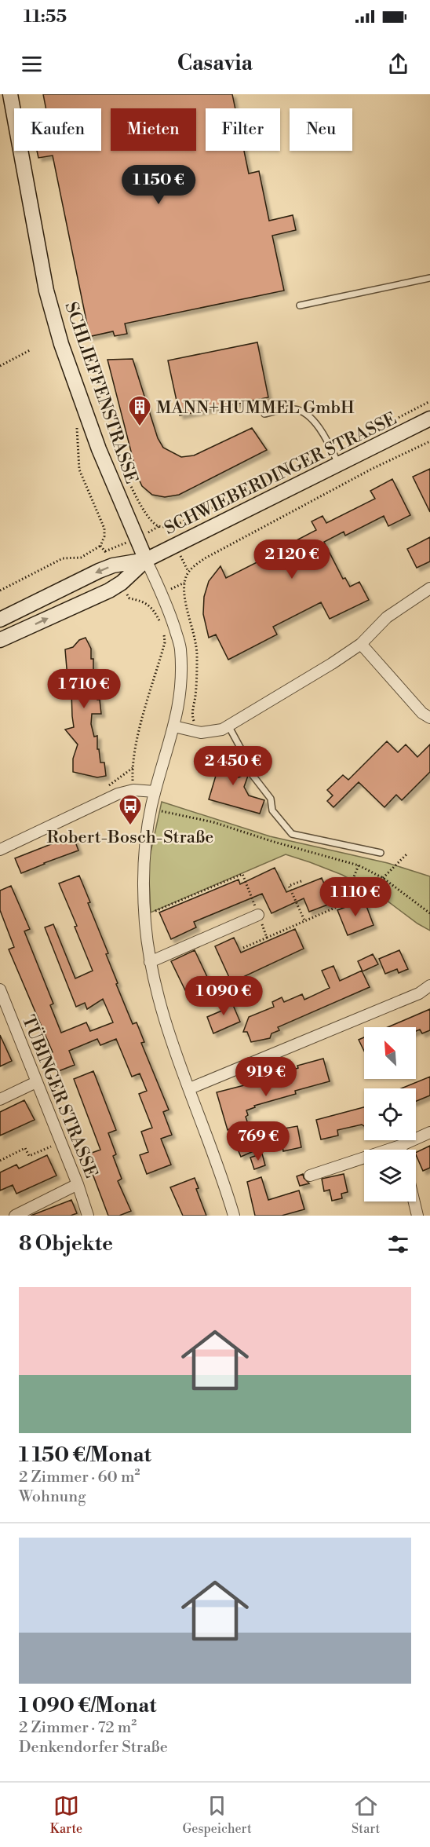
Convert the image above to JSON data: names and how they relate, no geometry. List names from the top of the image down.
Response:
{
  "streets": {
    "main road": ["SCHLIEFFENSTRASSE", "SCHWIEBERDINGER STRASSE"],
    "street": ["TÜBINGER STRASSE"]
  },
  "crossings": [
    ["SCHLIEFFENSTRASSE", "SCHWIEBERDINGER STRASSE"]
  ],
  "places": {
    "building": ["MANN+HUMMEL GmbH"],
    "bus stop": ["Robert-Bosch-Straße"]
  },
  "north": "top left",
  "page": {
    "status": "11:55",
    "header": "Casavia",
    "chip": [
      "Kaufen",
      "Mieten",
      "Filter",
      "Neu"
    ],
    "price": [
      "1 150 €",
      "2 120 €",
      "1 710 €",
      "2 450 €",
      "1 110 €",
      "1 090 €",
      "919 €",
      "769 €"
    ],
    "heading": "8 Objekte",
    "list": [
      {
        "name": "1 150 €/Monat",
        "note": "2 Zimmer · 60 m² · Wohnung"
      },
      {
        "name": "1 090 €/Monat",
        "note": "2 Zimmer · 72 m² · Denkendorfer Straße"
      }
    ],
    "tabs": ["Karte", "Gespeichert", "Start"]
  }
}
